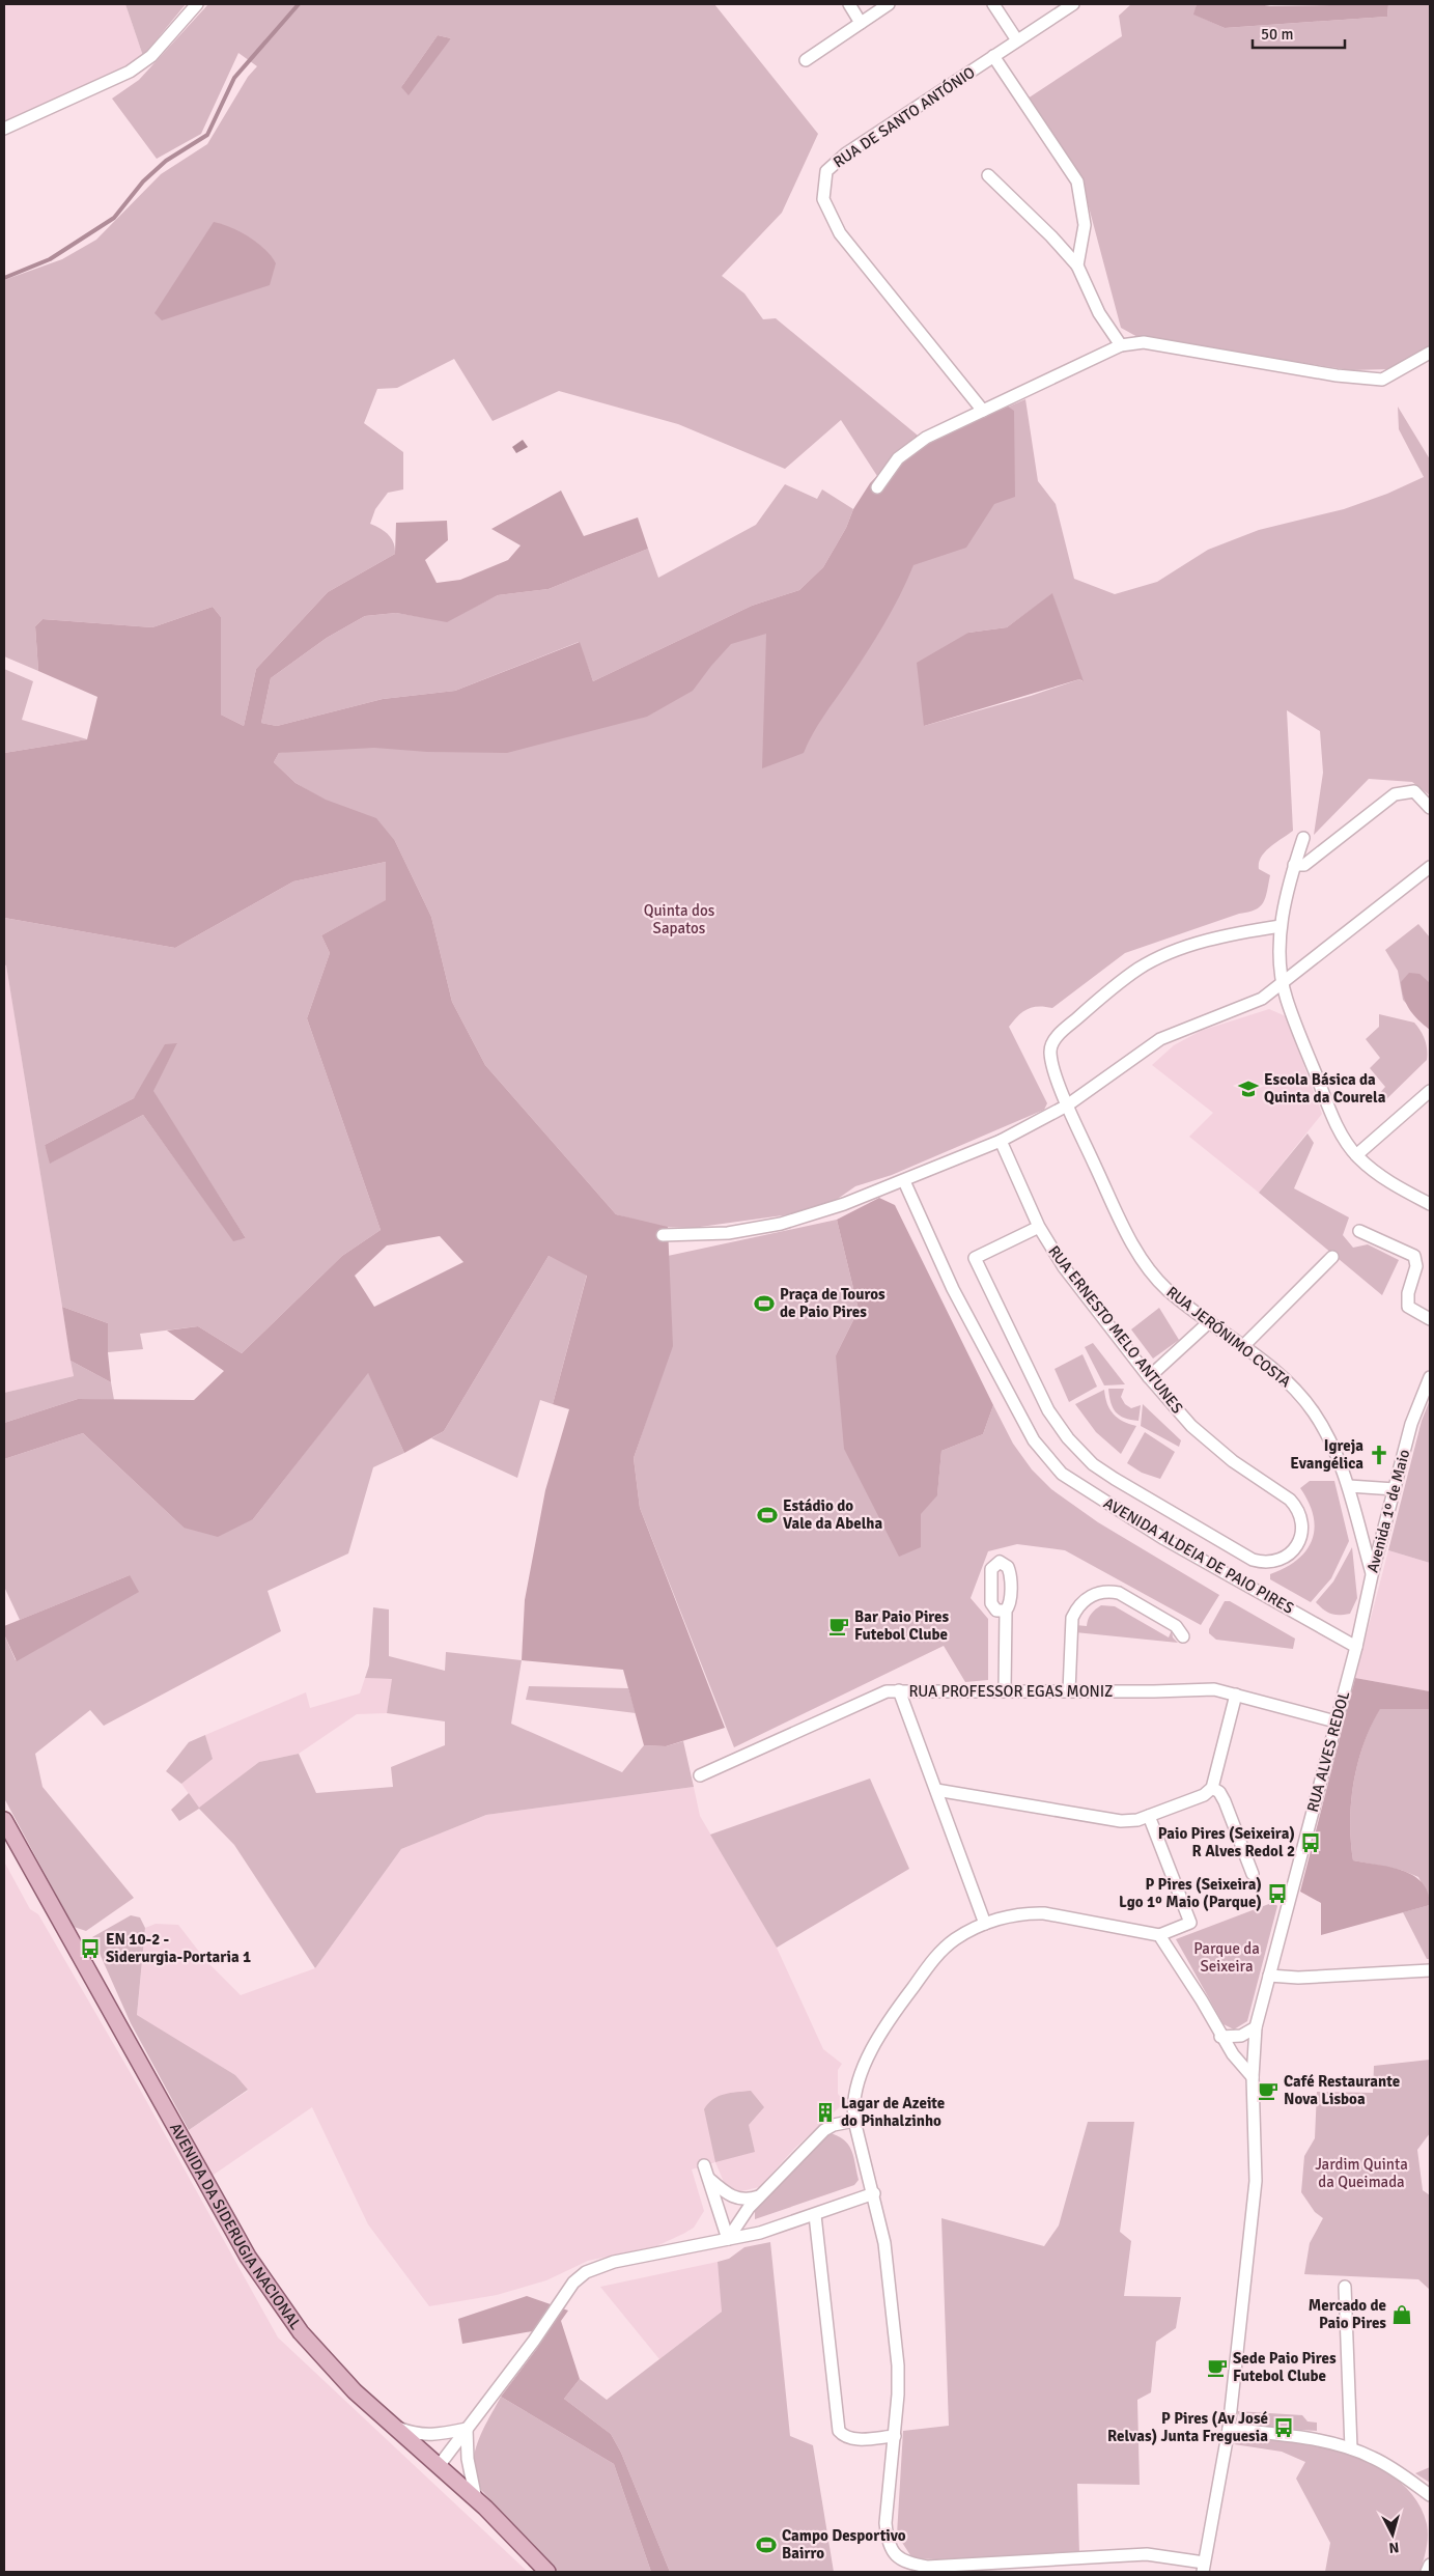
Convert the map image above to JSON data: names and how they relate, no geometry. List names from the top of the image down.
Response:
{
  "streets": {
    "main road": ["AVENIDA DA SIDERUGIA NACIONAL"],
    "street": [
      "RUA DE SANTO ANTÓNIO",
      "RUA ERNESTO MELO ANTUNES",
      "RUA JERÓNIMO COSTA",
      "Avenida 1º de Maio",
      "AVENIDA ALDEIA DE PAIO PIRES",
      "RUA PROFESSOR EGAS MONIZ",
      "RUA ALVES REDOL"
    ]
  },
  "crossings": [
    ["RUA JERÓNIMO COSTA", "Avenida 1º de Maio"],
    ["Avenida 1º de Maio", "AVENIDA ALDEIA DE PAIO PIRES"],
    ["Avenida 1º de Maio", "RUA ALVES REDOL"],
    ["AVENIDA ALDEIA DE PAIO PIRES", "RUA ALVES REDOL"],
    ["RUA PROFESSOR EGAS MONIZ", "RUA ALVES REDOL"]
  ],
  "parks": ["Quinta dos Sapatos", "Parque da Seixeira", "Jardim Quinta da Queimada"],
  "places": {
    "school or university": ["Escola Básica da Quinta da Courela"],
    "sports": ["Praça de Touros de Paio Pires", "Estádio do Vale da Abelha", "Campo Desportivo Bairro"],
    "church": ["Igreja Evangélica"],
    "cafe": ["Bar Paio Pires Futebol Clube", "Café Restaurante Nova Lisboa", "Sede Paio Pires Futebol Clube"],
    "bus stop": [
      "Paio Pires (Seixeira) R Alves Redol 2",
      "P Pires (Seixeira) Lgo 1º Maio (Parque)",
      "EN 10-2 - Siderurgia-Portaria 1",
      "P Pires (Av José Relvas) Junta Freguesia"
    ],
    "building": ["Lagar de Azeite do Pinhalzinho"],
    "shop": ["Mercado de Paio Pires"]
  },
  "scale_bar": "50 m",
  "north": "bottom"
}
